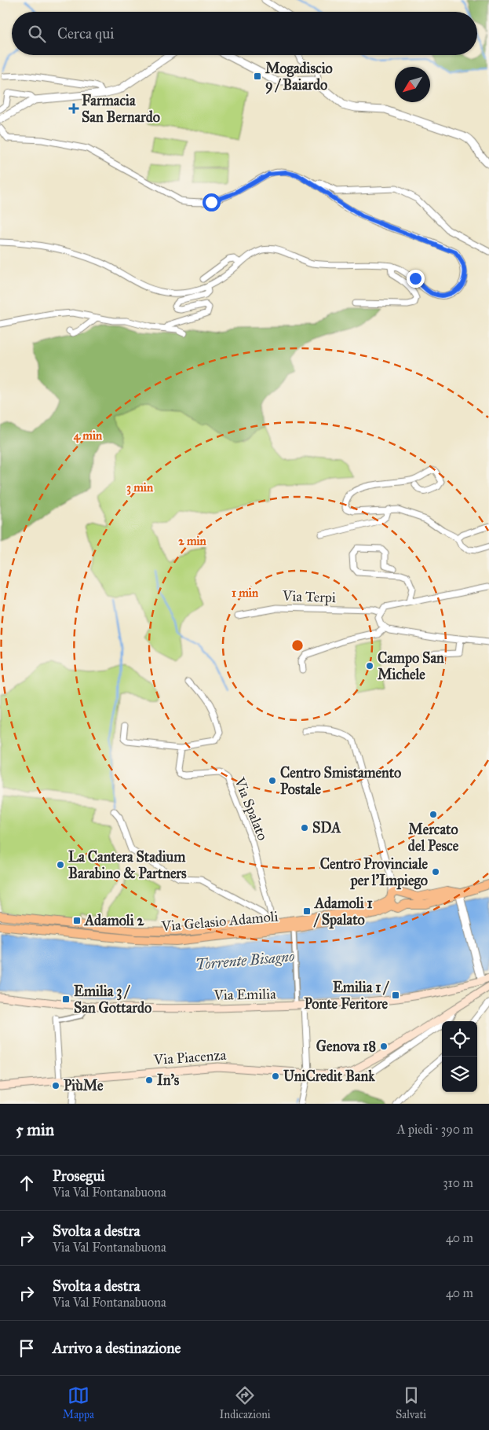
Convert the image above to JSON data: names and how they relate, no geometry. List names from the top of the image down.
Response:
{
  "streets": {
    "main road": ["Via Gelasio Adamoli", "Via Emilia", "Via Piacenza"],
    "street": ["Via Terpi", "Via Spalato"]
  },
  "crossings": [
    ["Via Spalato", "Via Gelasio Adamoli"]
  ],
  "water": ["Torrente Bisagno"],
  "places": {
    "transit": [
      "Mogadiscio 9 / Baiardo",
      "Adamoli 1 / Spalato",
      "Adamoli 2",
      "Emilia 1 / Ponte Feritore",
      "Emilia 3 / San Gottardo"
    ],
    "health": ["Farmacia San Bernardo"],
    "other": [
      "Campo San Michele",
      "Centro Smistamento Postale",
      "Mercato del Pesce",
      "SDA",
      "La Cantera Stadium Barabino & Partners",
      "Centro Provinciale per l'Impiego",
      "Genova 18",
      "UniCredit Bank",
      "In's",
      "PiùMe"
    ]
  },
  "north": "bottom left",
  "page": {
    "search": "Cerca qui",
    "heading": ["5 min", "A piedi · 390 m"],
    "list": [
      ["Prosegui", "Via Val Fontanabuona", "310 m"],
      ["Svolta a destra", "Via Val Fontanabuona", "40 m"],
      ["Svolta a destra", "Via Val Fontanabuona", "40 m"],
      "Arrivo a destinazione"
    ],
    "nav": ["Mappa", "Indicazioni", "Salvati"]
  },
  "rings": [
    "4 min",
    "3 min",
    "2 min",
    "1 min"
  ]
}
